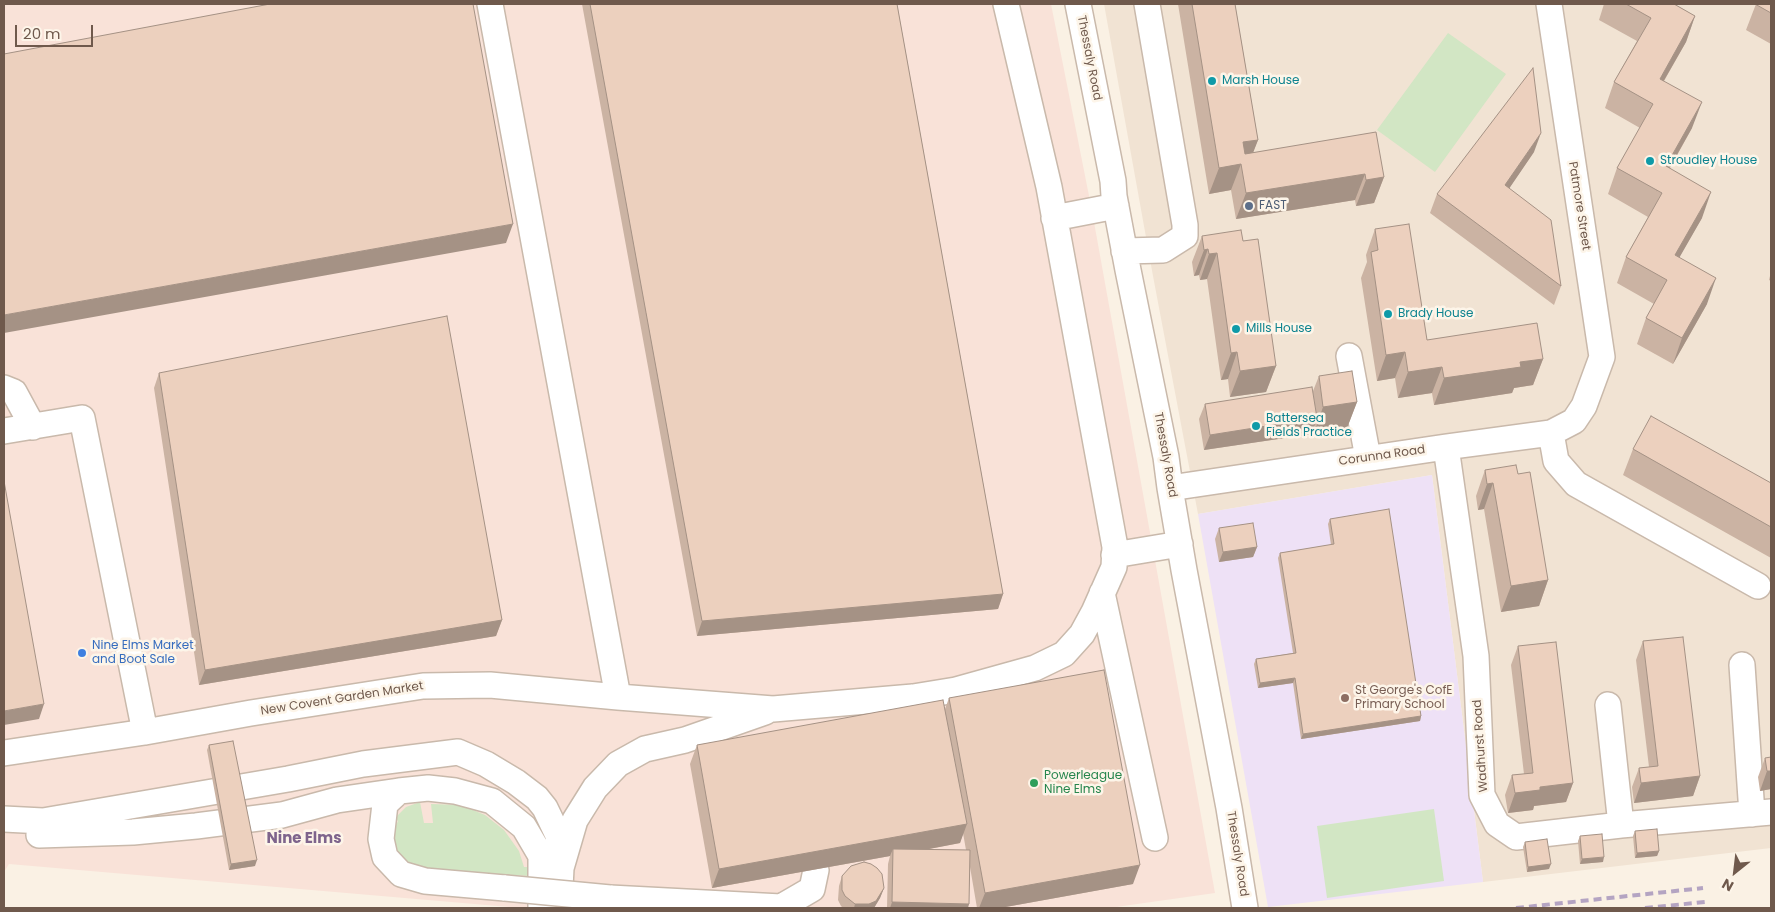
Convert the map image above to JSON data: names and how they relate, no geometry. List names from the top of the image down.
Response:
{
  "streets": {
    "street": [
      "Thessaly Road",
      "Patmore Street",
      "Corunna Road",
      "New Covent Garden Market",
      "Wadhurst Road"
    ]
  },
  "crossings": [
    ["Thessaly Road", "Corunna Road"],
    ["Patmore Street", "Corunna Road"],
    ["Corunna Road", "Wadhurst Road"]
  ],
  "districts": ["Nine Elms"],
  "places": [
    "Marsh House",
    "Stroudley House",
    "FAST",
    "Brady House",
    "Mills House",
    "Battersea Fields Practice",
    "Nine Elms Market and Boot Sale",
    "St George's CofE Primary School",
    "Powerleague Nine Elms"
  ],
  "scale_bar": "20 m",
  "north": "bottom left"
}
